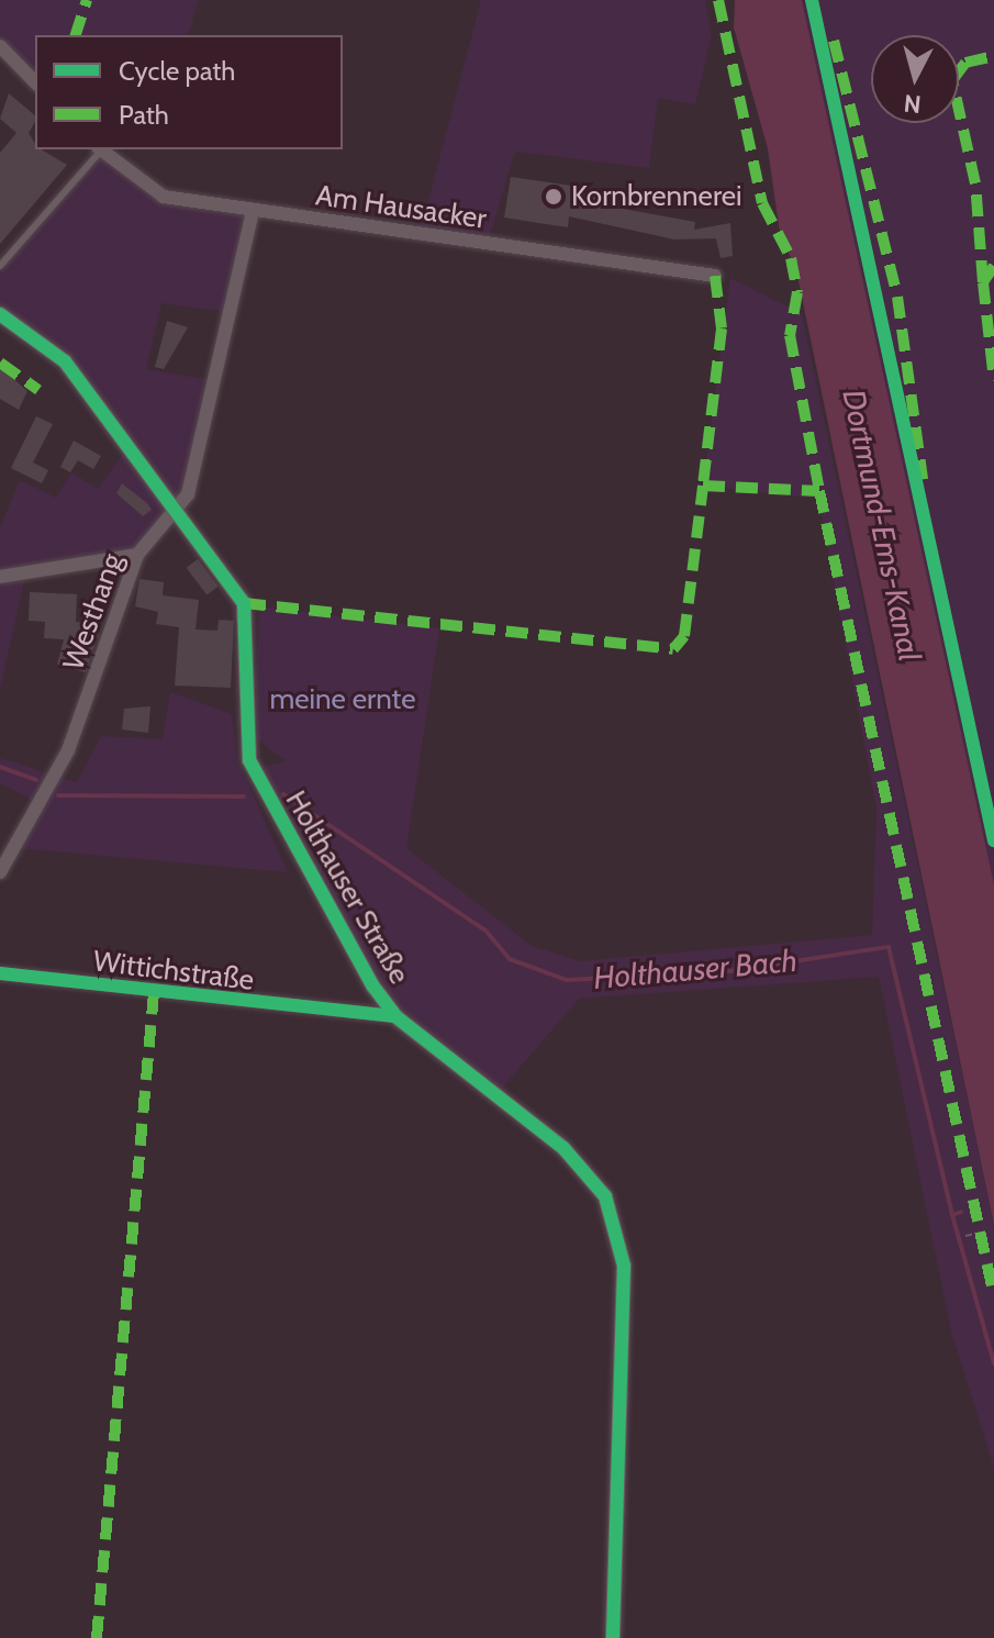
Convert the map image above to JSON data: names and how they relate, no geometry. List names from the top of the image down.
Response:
{
  "streets": {
    "street": [
      "Am Hausacker",
      "Westhang",
      "Holthauser Straße",
      "Wittichstraße"
    ]
  },
  "crossings": [
    ["Am Hausacker", "Westhang"],
    ["Westhang", "Holthauser Straße"],
    ["Holthauser Straße", "Wittichstraße"]
  ],
  "water": ["Dortmund-Ems-Kanal", "Holthauser Bach"],
  "parks": ["meine ernte"],
  "places": ["Kornbrennerei"],
  "legend": ["Cycle path", "Path"],
  "north": "bottom"
}
